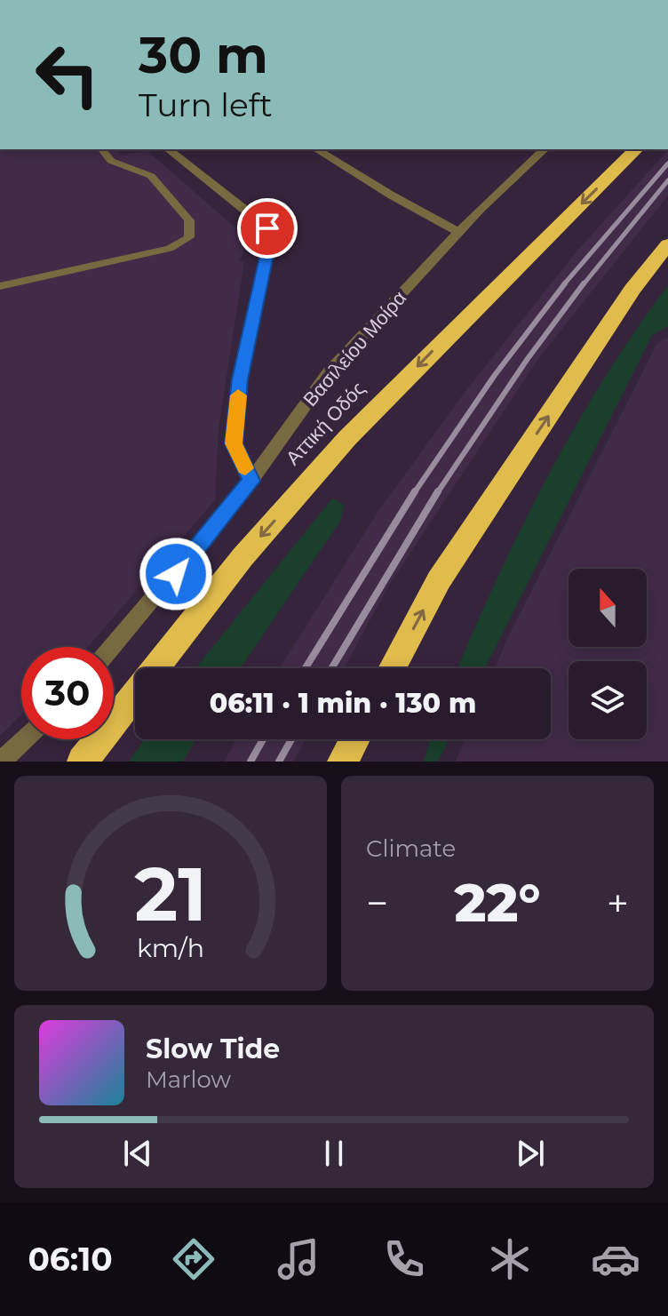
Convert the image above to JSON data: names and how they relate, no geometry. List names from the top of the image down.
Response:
{
  "streets": {
    "highway": ["Αττική Οδός"],
    "street": ["Βασιλείου Μοίρα"]
  },
  "north": "top",
  "page": {
    "turn": ["30 m", "Turn left"],
    "limit": "30",
    "trip": "06:11 · 1 min · 130 m",
    "tile": "Climate",
    "heat": ["−", "22°", "+"],
    "song": ["Slow Tide", "Marlow"],
    "tabs": "06:10",
    "gauge": ["21", "km/h"]
  }
}
